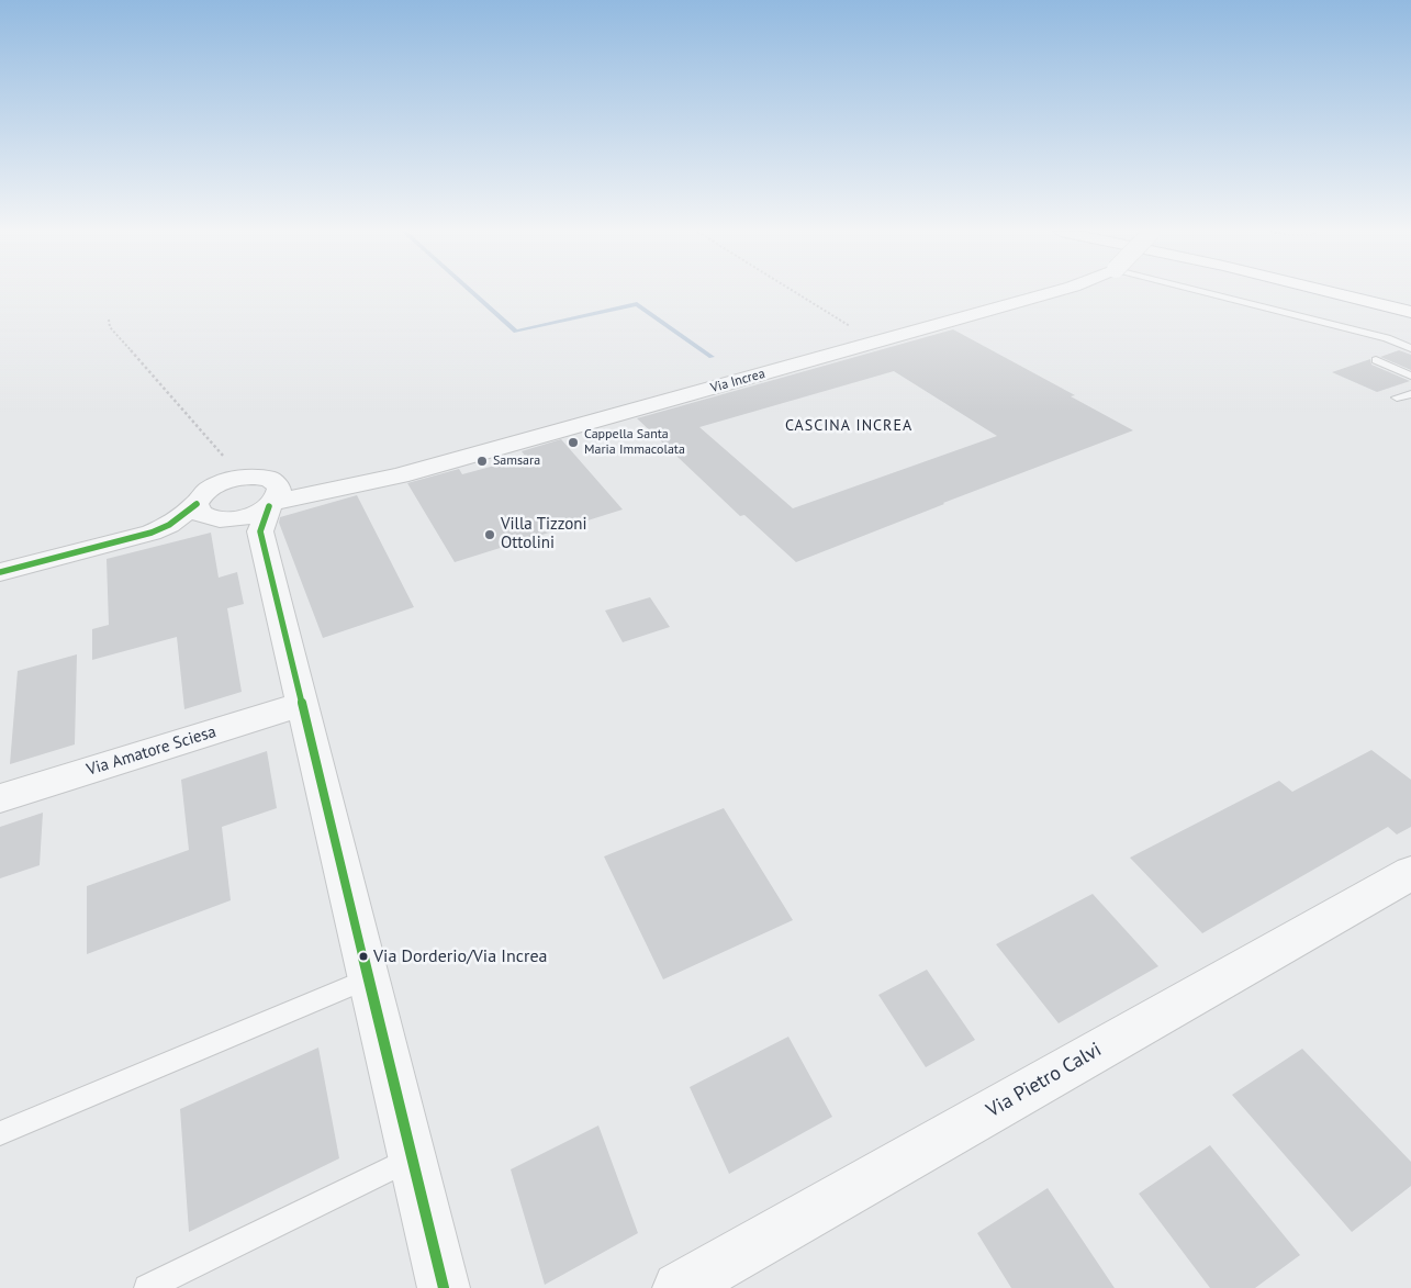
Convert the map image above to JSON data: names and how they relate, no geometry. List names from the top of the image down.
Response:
{
  "streets": {
    "street": ["Via Increa", "Via Amatore Sciesa", "Via Pietro Calvi"]
  },
  "districts": ["CASCINA INCREA"],
  "places": [
    "Cappella Santa Maria Immacolata",
    "Samsara",
    "Villa Tizzoni Ottolini",
    "Via Dorderio/Via Increa"
  ]
}
